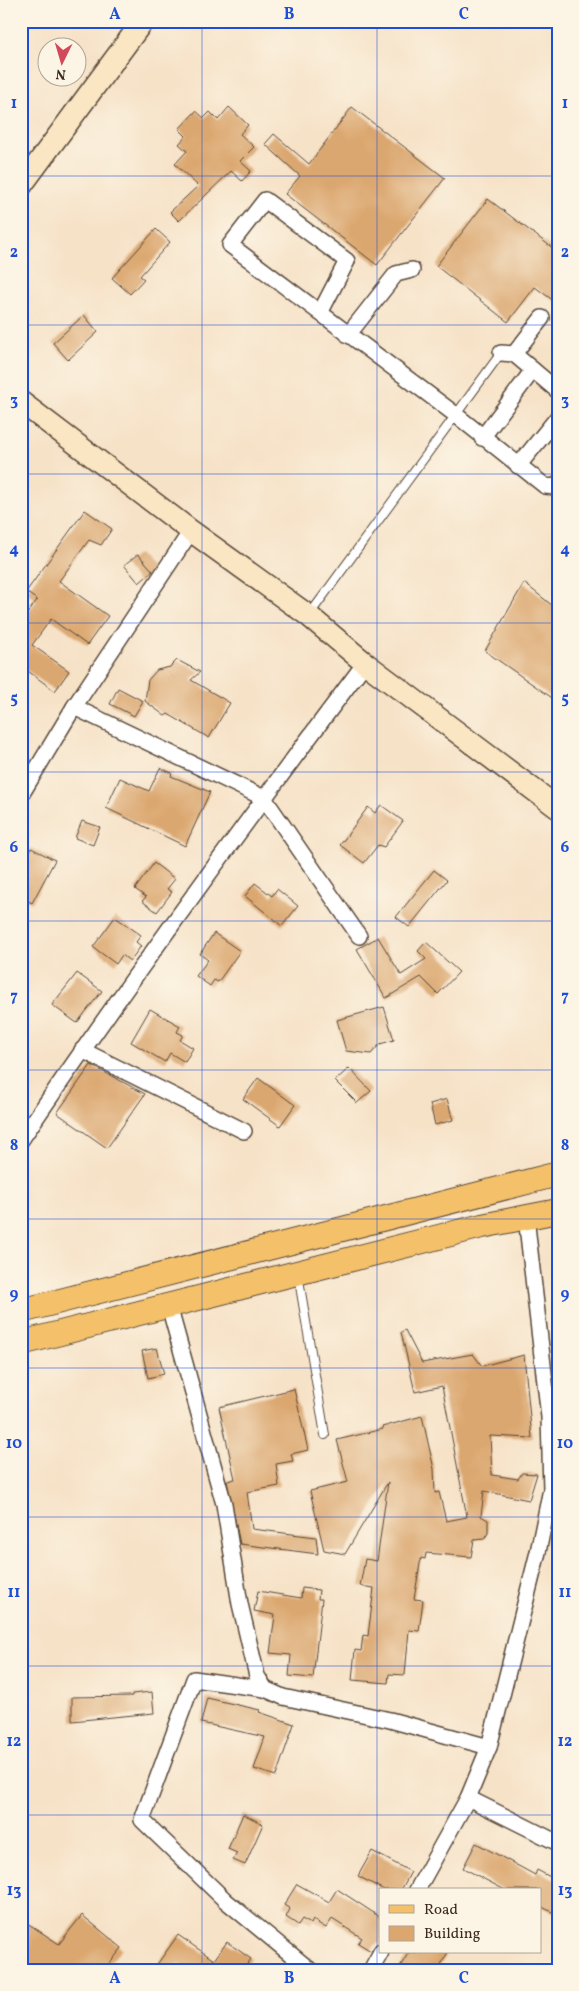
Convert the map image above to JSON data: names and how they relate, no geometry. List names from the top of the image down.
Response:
{
  "legend": ["Road", "Building"],
  "north": "bottom",
  "grid": {
    "columns": ["A", "B", "C"],
    "rows": [
      "1",
      "2",
      "3",
      "4",
      "5",
      "6",
      "7",
      "8",
      "9",
      "10",
      "11",
      "12",
      "13"
    ]
  }
}
